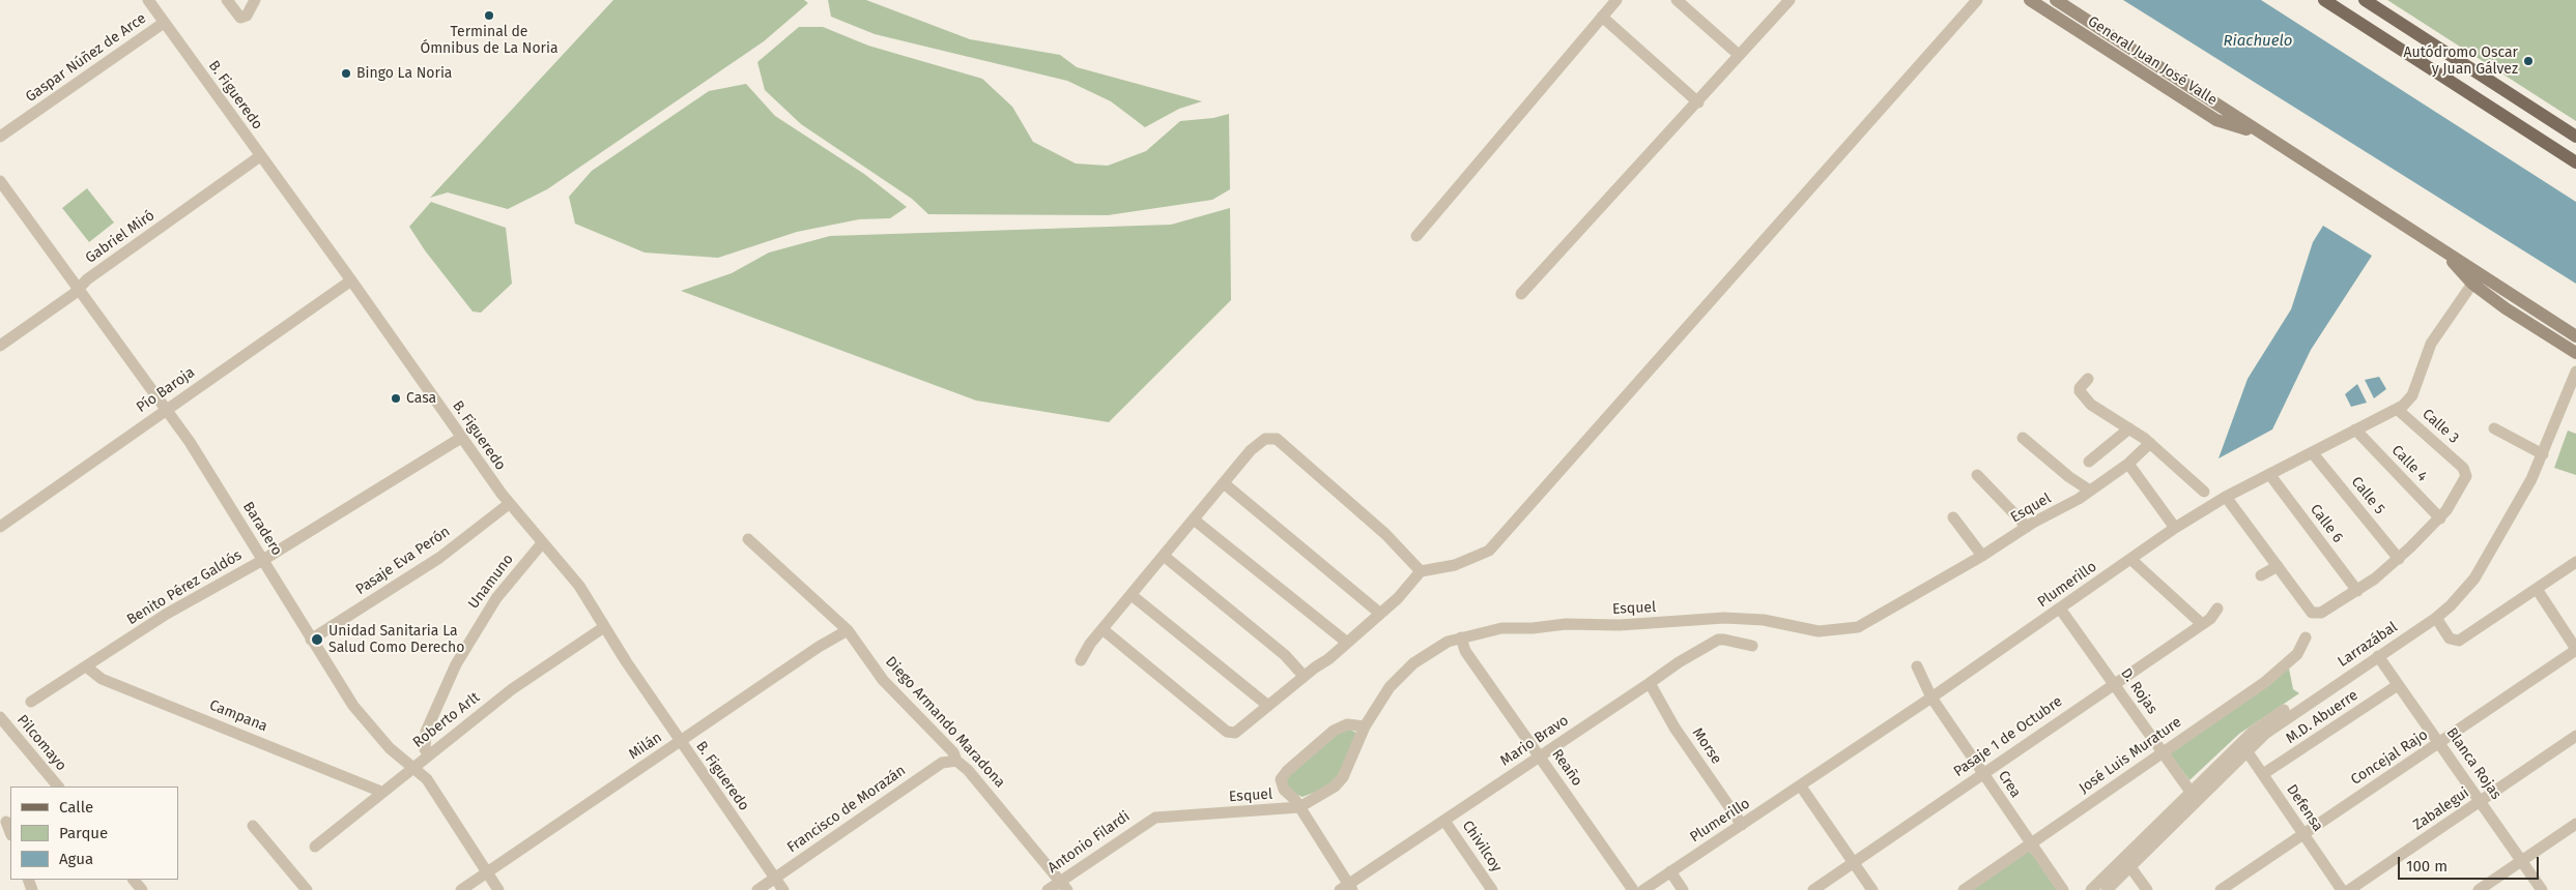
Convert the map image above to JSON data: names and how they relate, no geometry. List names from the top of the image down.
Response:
{
  "streets": {
    "main road": ["General Juan José Valle"],
    "street": [
      "Gaspar Núñez de Arce",
      "B. Figueredo",
      "Gabriel Miró",
      "Pío Baroja",
      "Calle 3",
      "Calle 4",
      "Calle 5",
      "Esquel",
      "Calle 6",
      "Baradero",
      "Pasaje Eva Perón",
      "Unamuno",
      "Plumerillo",
      "Benito Pérez Galdós",
      "Larrazábal",
      "D. Rojas",
      "Campana",
      "M.D. Abuerre",
      "Roberto Arlt",
      "Diego Armando Maradona",
      "Pasaje 1 de Octubre",
      "Mario Bravo",
      "Pilcomayo",
      "Milán",
      "Morse",
      "José Luis Murature",
      "Concejal Rajo",
      "Blanca Rojas",
      "Reaño",
      "Crea",
      "Defensa",
      "Francisco de Morazán",
      "Zabalegui",
      "Antonio Filardi",
      "Chivilcoy"
    ]
  },
  "crossings": [
    ["Gaspar Núñez de Arce", "B. Figueredo"],
    ["General Juan José Valle", "Plumerillo"],
    ["B. Figueredo", "Gabriel Miró"],
    ["B. Figueredo", "Pío Baroja"],
    ["B. Figueredo", "Pasaje Eva Perón"],
    ["B. Figueredo", "Unamuno"],
    ["B. Figueredo", "Benito Pérez Galdós"],
    ["B. Figueredo", "Roberto Arlt"],
    ["B. Figueredo", "Milán"],
    ["B. Figueredo", "Francisco de Morazán"],
    ["Gabriel Miró", "Baradero"],
    ["Pío Baroja", "Baradero"],
    ["Calle 3", "Calle 4"],
    ["Calle 3", "Plumerillo"],
    ["Calle 4", "Plumerillo"],
    ["Calle 5", "Plumerillo"],
    ["Esquel", "Reaño"],
    ["Esquel", "Antonio Filardi"],
    ["Calle 6", "Plumerillo"],
    ["Baradero", "Pasaje Eva Perón"],
    ["Baradero", "Benito Pérez Galdós"],
    ["Baradero", "Roberto Arlt"],
    ["Baradero", "Milán"],
    ["Unamuno", "Roberto Arlt"],
    ["Plumerillo", "D. Rojas"],
    ["Plumerillo", "Morse"],
    ["Plumerillo", "Crea"],
    ["Benito Pérez Galdós", "Campana"],
    ["Larrazábal", "D. Rojas"],
    ["Larrazábal", "Blanca Rojas"],
    ["Larrazábal", "Defensa"],
    ["D. Rojas", "Pasaje 1 de Octubre"],
    ["D. Rojas", "José Luis Murature"],
    ["Campana", "Roberto Arlt"],
    ["M.D. Abuerre", "Blanca Rojas"],
    ["M.D. Abuerre", "Defensa"],
    ["Diego Armando Maradona", "Milán"],
    ["Diego Armando Maradona", "Francisco de Morazán"],
    ["Diego Armando Maradona", "Antonio Filardi"],
    ["Pasaje 1 de Octubre", "Crea"],
    ["Mario Bravo", "Morse"],
    ["Mario Bravo", "Reaño"],
    ["Mario Bravo", "Chivilcoy"],
    ["José Luis Murature", "Crea"],
    ["Concejal Rajo", "Blanca Rojas"],
    ["Concejal Rajo", "Defensa"],
    ["Blanca Rojas", "Zabalegui"]
  ],
  "water": ["Riachuelo"],
  "places": [
    "Terminal de Ómnibus de La Noria",
    "Autódromo Oscar y Juan Gálvez",
    "Bingo La Noria",
    "Casa",
    "Unidad Sanitaria La Salud Como Derecho"
  ],
  "legend": ["Calle", "Parque", "Agua"],
  "scale_bar": "100 m"
}
